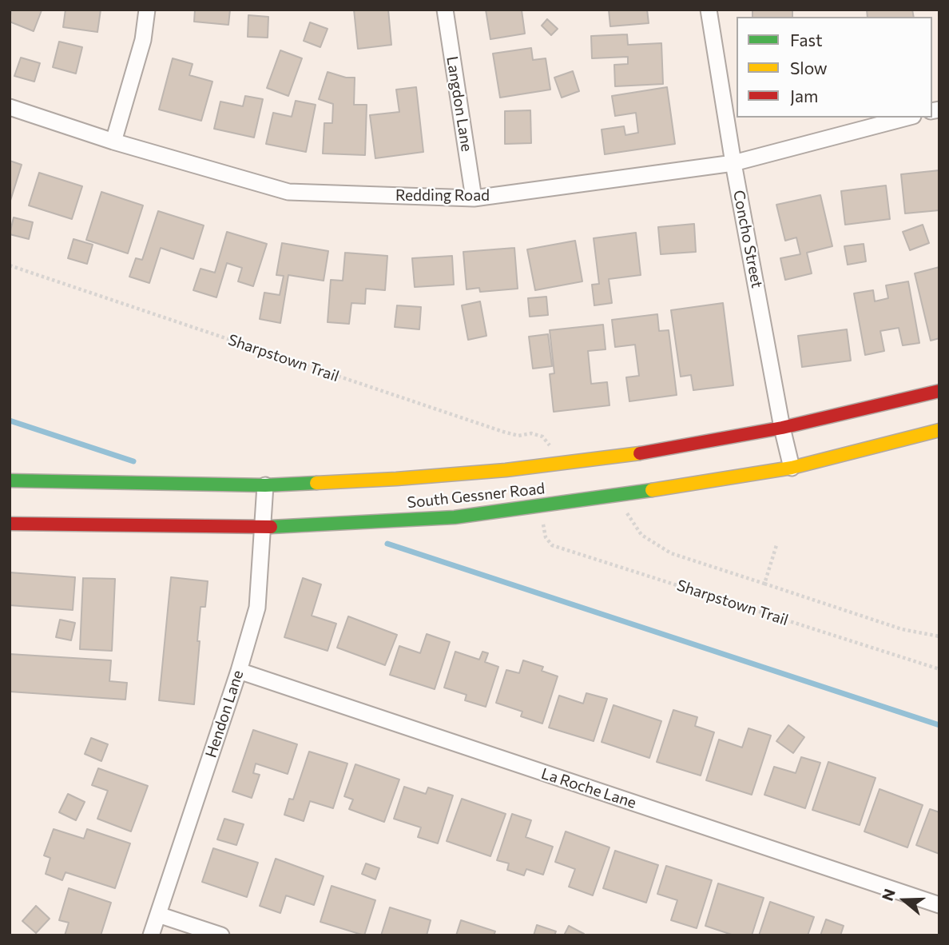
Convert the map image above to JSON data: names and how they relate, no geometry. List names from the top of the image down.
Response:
{
  "streets": {
    "main road": ["South Gessner Road"],
    "street": [
      "Langdon Lane",
      "Redding Road",
      "Concho Street",
      "Hendon Lane",
      "La Roche Lane"
    ],
    "path": ["Sharpstown Trail"]
  },
  "crossings": [
    ["Langdon Lane", "Redding Road"],
    ["Redding Road", "Concho Street"],
    ["Concho Street", "South Gessner Road"],
    ["South Gessner Road", "Hendon Lane"],
    ["Hendon Lane", "La Roche Lane"]
  ],
  "legend": ["Fast", "Slow", "Jam"],
  "north": "left"
}
